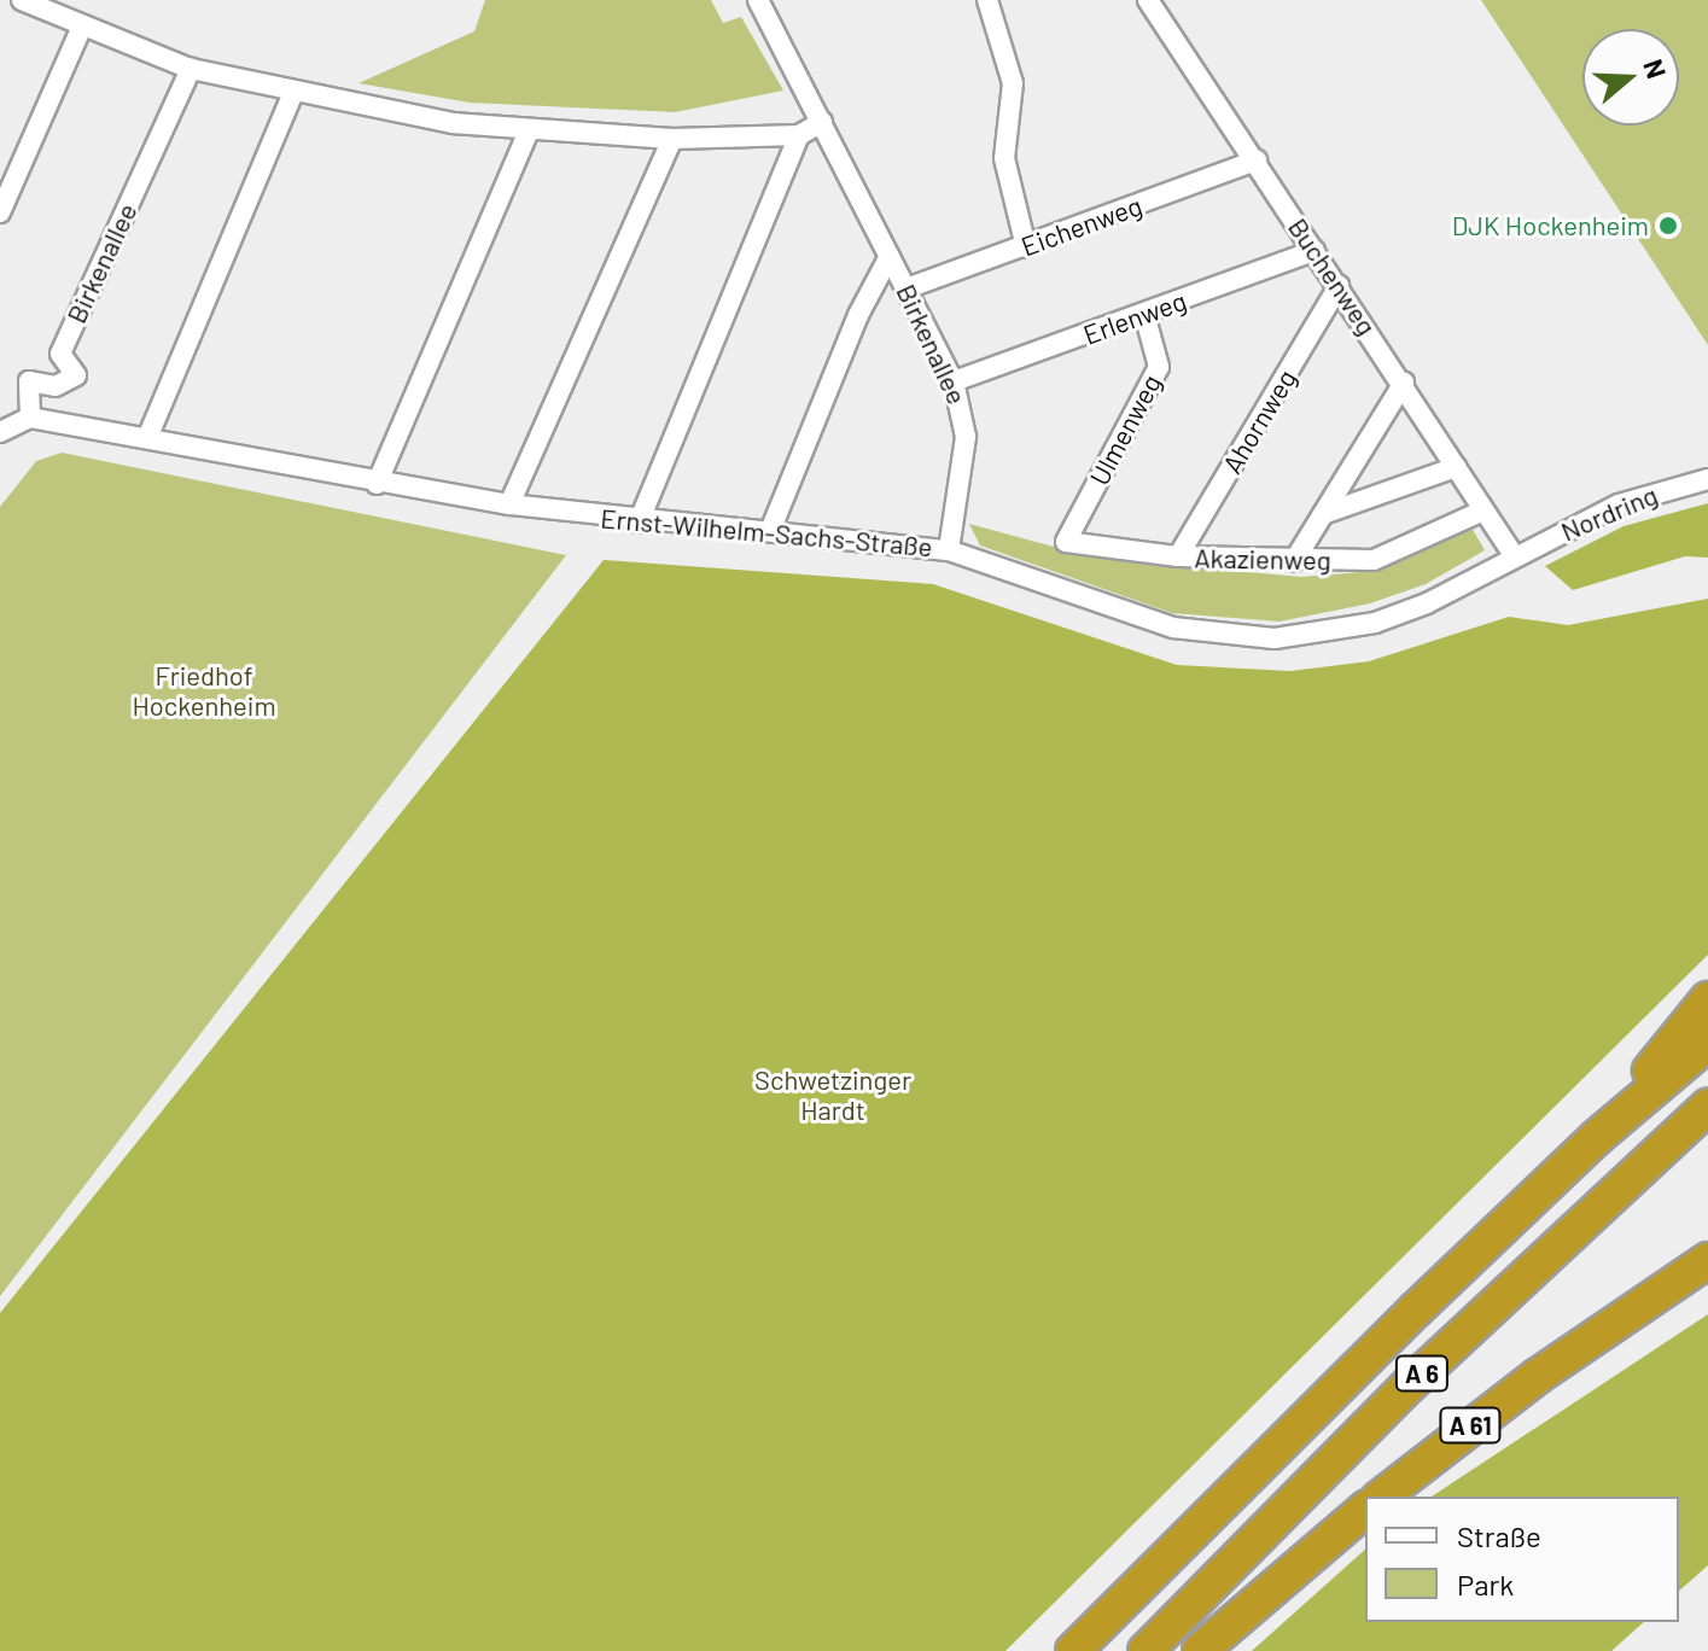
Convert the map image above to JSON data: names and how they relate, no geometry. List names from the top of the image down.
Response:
{
  "streets": {
    "highway": ["A 6", "A 61"],
    "street": [
      "Eichenweg",
      "Birkenallee",
      "Buchenweg",
      "Erlenweg",
      "Ahornweg",
      "Ulmenweg",
      "Nordring",
      "Ernst-Wilhelm-Sachs-Straße",
      "Akazienweg"
    ]
  },
  "crossings": [
    ["Eichenweg", "Birkenallee"],
    ["Eichenweg", "Buchenweg"],
    ["Birkenallee", "Erlenweg"],
    ["Birkenallee", "Ernst-Wilhelm-Sachs-Straße"],
    ["Buchenweg", "Erlenweg"],
    ["Buchenweg", "Ahornweg"],
    ["Buchenweg", "Nordring"],
    ["Buchenweg", "Ernst-Wilhelm-Sachs-Straße"],
    ["Buchenweg", "Akazienweg"],
    ["Erlenweg", "Ulmenweg"],
    ["Ahornweg", "Akazienweg"],
    ["Ulmenweg", "Akazienweg"],
    ["Nordring", "Ernst-Wilhelm-Sachs-Straße"]
  ],
  "parks": ["Friedhof Hockenheim", "Schwetzinger Hardt"],
  "places": ["DJK Hockenheim"],
  "legend": ["Straße", "Park"],
  "north": "right"
}
